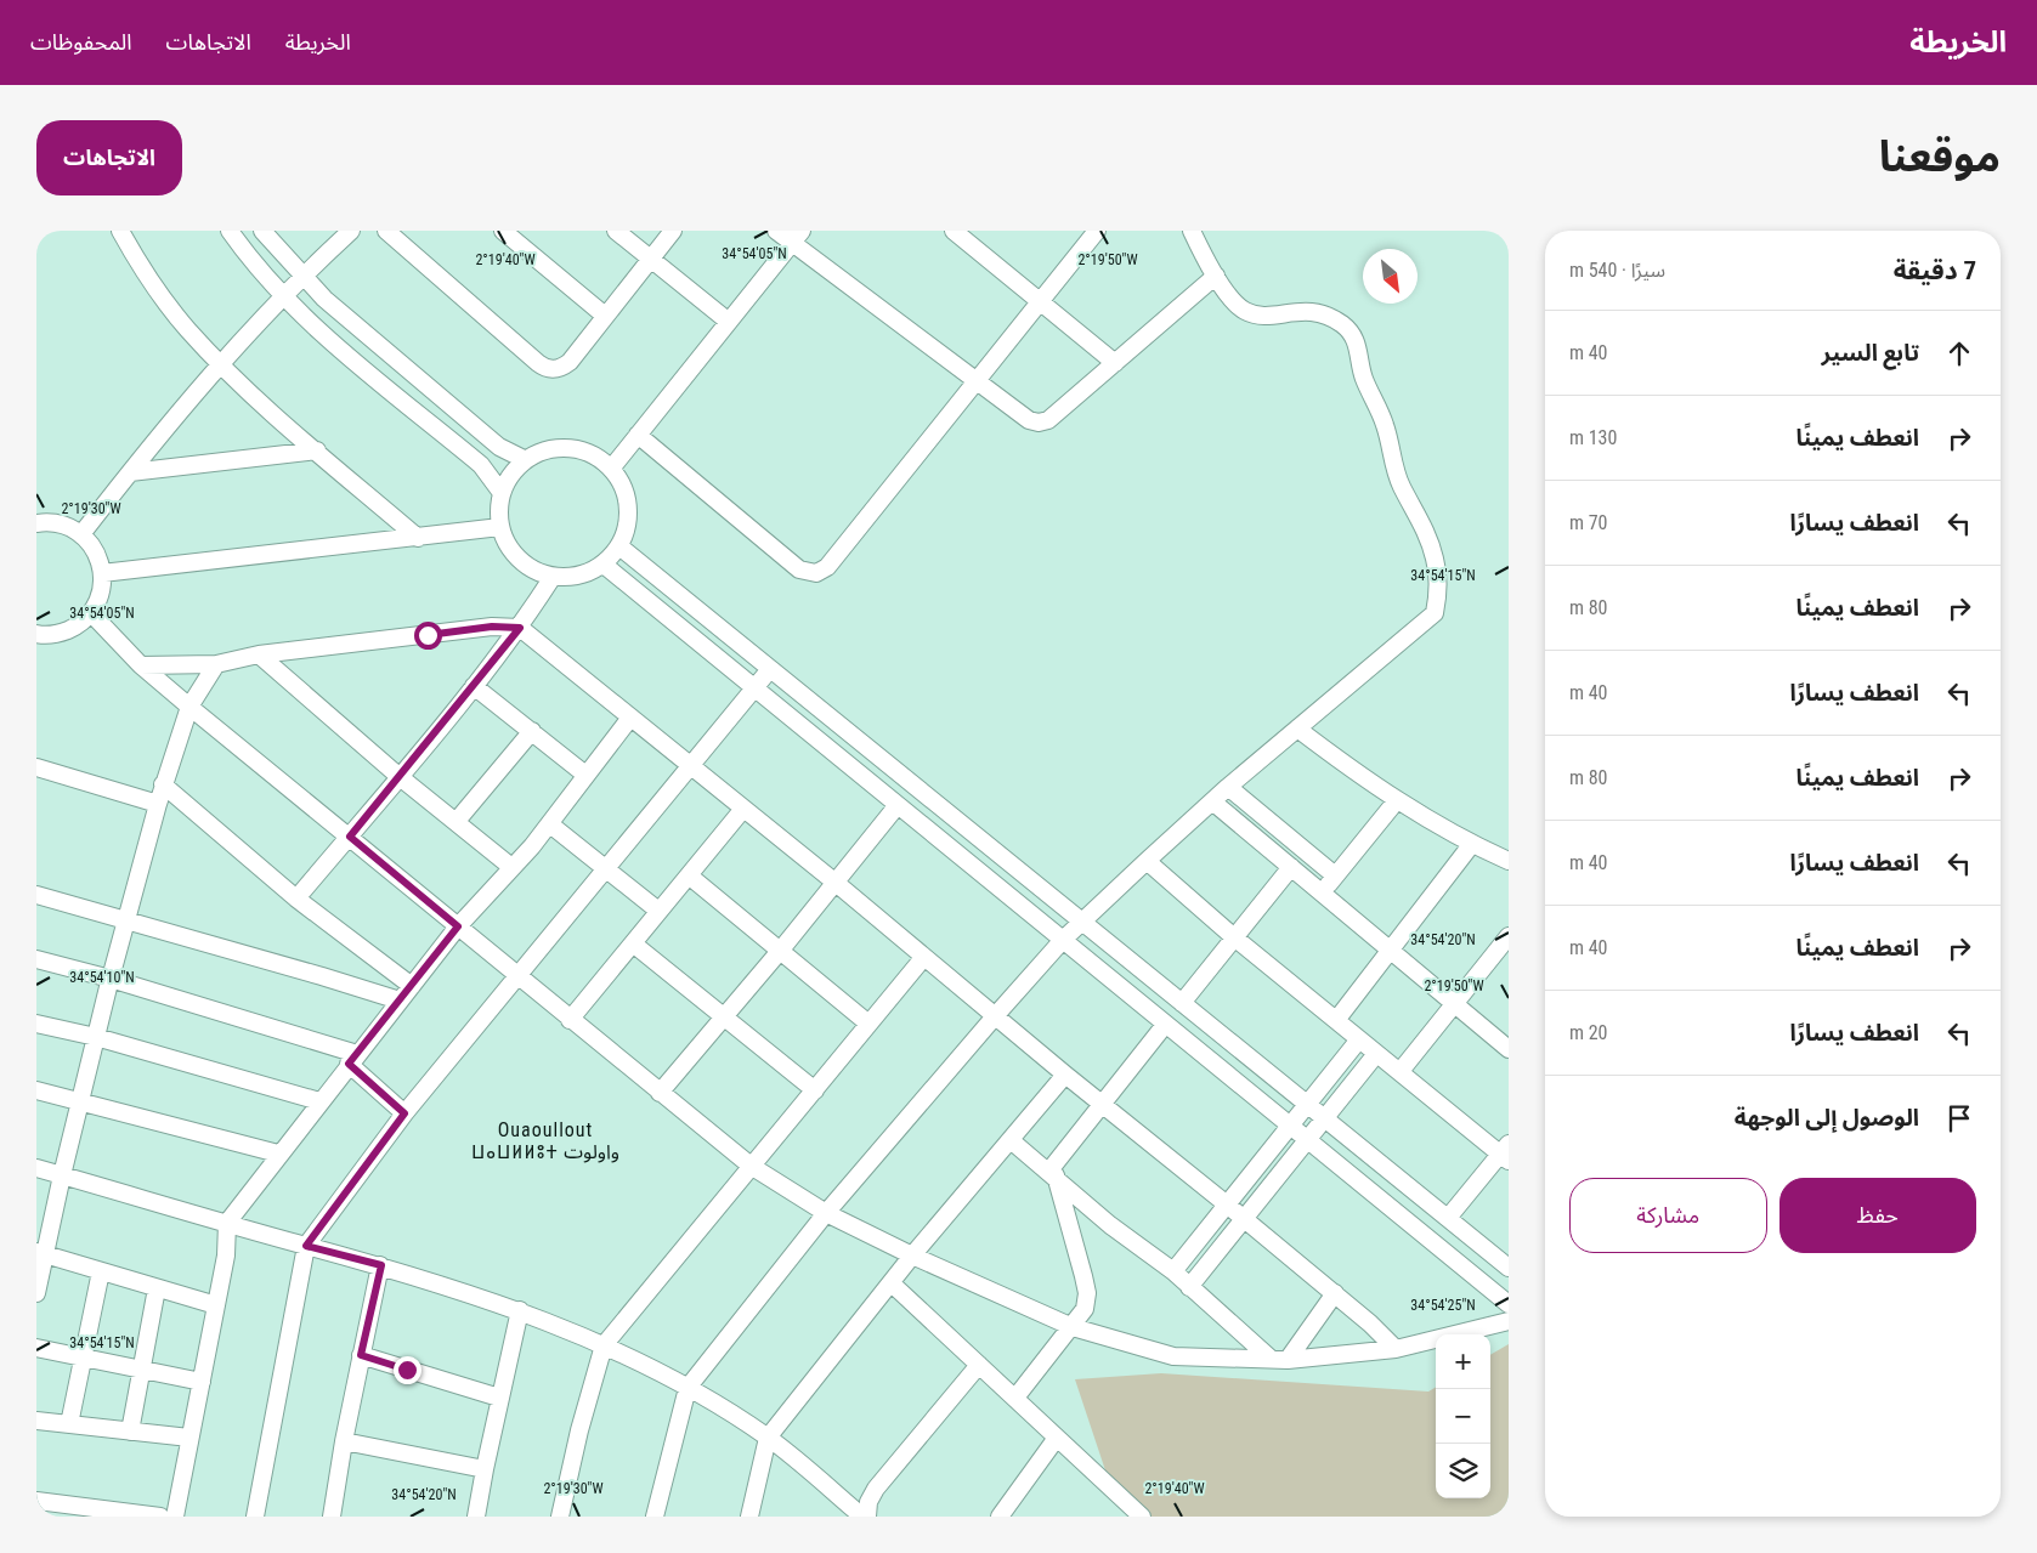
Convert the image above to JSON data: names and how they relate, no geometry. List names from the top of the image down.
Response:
{
  "districts": ["Ouaoullout ⵡⴰⵡⵍⵍⵓⵜ واولوت"],
  "north": "bottom right",
  "page": {
    "header": "الخريطة",
    "nav": ["الخريطة", "الاتجاهات", "المحفوظات"],
    "title": "موقعنا",
    "buttons": [
      "الاتجاهات",
      ["حفظ", "مشاركة"]
    ],
    "heading": ["7 دقيقة", "سيرًا · 540 m"],
    "list": [
      ["تابع السير", "40 m"],
      ["انعطف يمينًا", "130 m"],
      ["انعطف يسارًا", "70 m"],
      ["انعطف يمينًا", "80 m"],
      ["انعطف يسارًا", "40 m"],
      ["انعطف يمينًا", "80 m"],
      ["انعطف يسارًا", "40 m"],
      ["انعطف يمينًا", "40 m"],
      ["انعطف يسارًا", "20 m"],
      "الوصول إلى الوجهة"
    ],
    "map_buttons": ["+", "−"]
  },
  "coordinates": [
    "34°54'05\"N",
    "2°19'40\"W",
    "2°19'50\"W",
    "2°19'30\"W",
    "34°54'15\"N",
    "34°54'20\"N",
    "34°54'10\"N",
    "34°54'25\"N"
  ]
}
